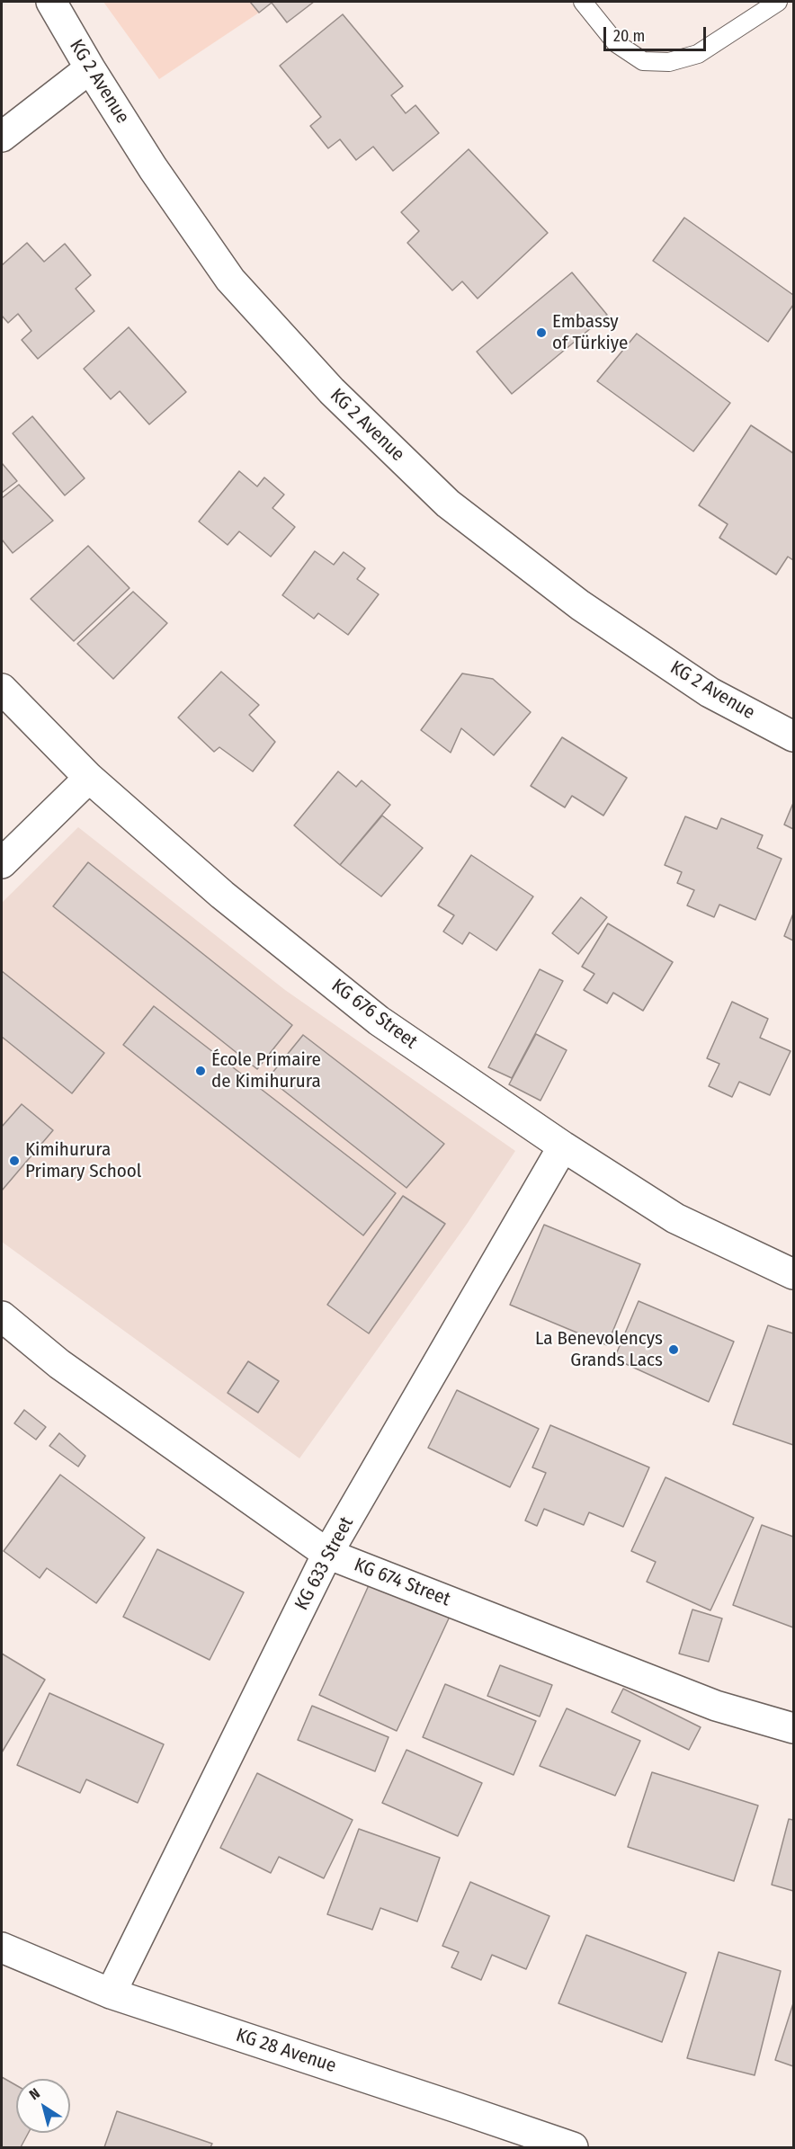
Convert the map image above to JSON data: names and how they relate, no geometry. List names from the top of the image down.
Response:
{
  "streets": {
    "street": [
      "KG 2 Avenue",
      "KG 676 Street",
      "KG 633 Street",
      "KG 674 Street",
      "KG 28 Avenue"
    ]
  },
  "crossings": [
    ["KG 676 Street", "KG 633 Street"],
    ["KG 633 Street", "KG 674 Street"],
    ["KG 633 Street", "KG 28 Avenue"]
  ],
  "places": [
    "Embassy of Türkiye",
    "École Primaire de Kimihurura",
    "Kimihurura Primary School",
    "La Benevolencys Grands Lacs"
  ],
  "scale_bar": "20 m",
  "north": "top left"
}
